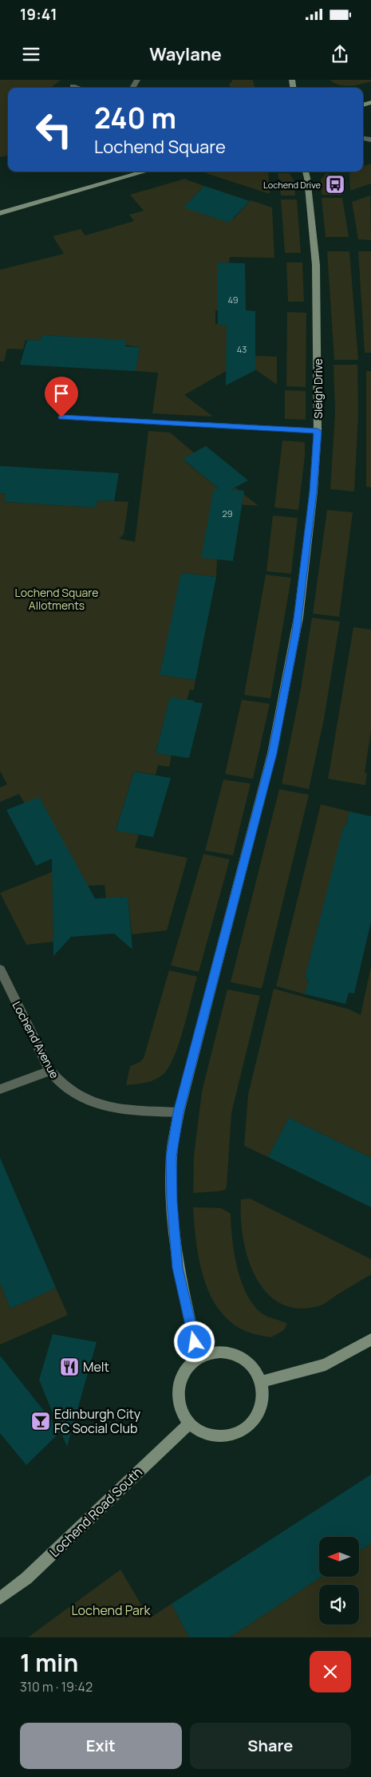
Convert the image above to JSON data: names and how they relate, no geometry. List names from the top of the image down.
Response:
{
  "streets": {
    "street": ["Sleigh Drive", "Lochend Avenue", "Lochend Road South"]
  },
  "crossings": [
    ["Sleigh Drive", "Lochend Avenue"],
    ["Sleigh Drive", "Lochend Road South"]
  ],
  "parks": ["Lochend Square Allotments", "Lochend Park"],
  "places": {
    "bus stop": ["Lochend Drive"],
    "restaurant": ["Melt"],
    "bar": ["Edinburgh City FC Social Club"]
  },
  "house_numbers": ["49", "43", "29"],
  "north": "left",
  "page": {
    "status": "19:41",
    "header": "Waylane",
    "turn": ["240 m", "Lochend Square"],
    "heading": ["1 min", "310 m · 19:42"],
    "buttons": ["Exit", "Share"]
  }
}
